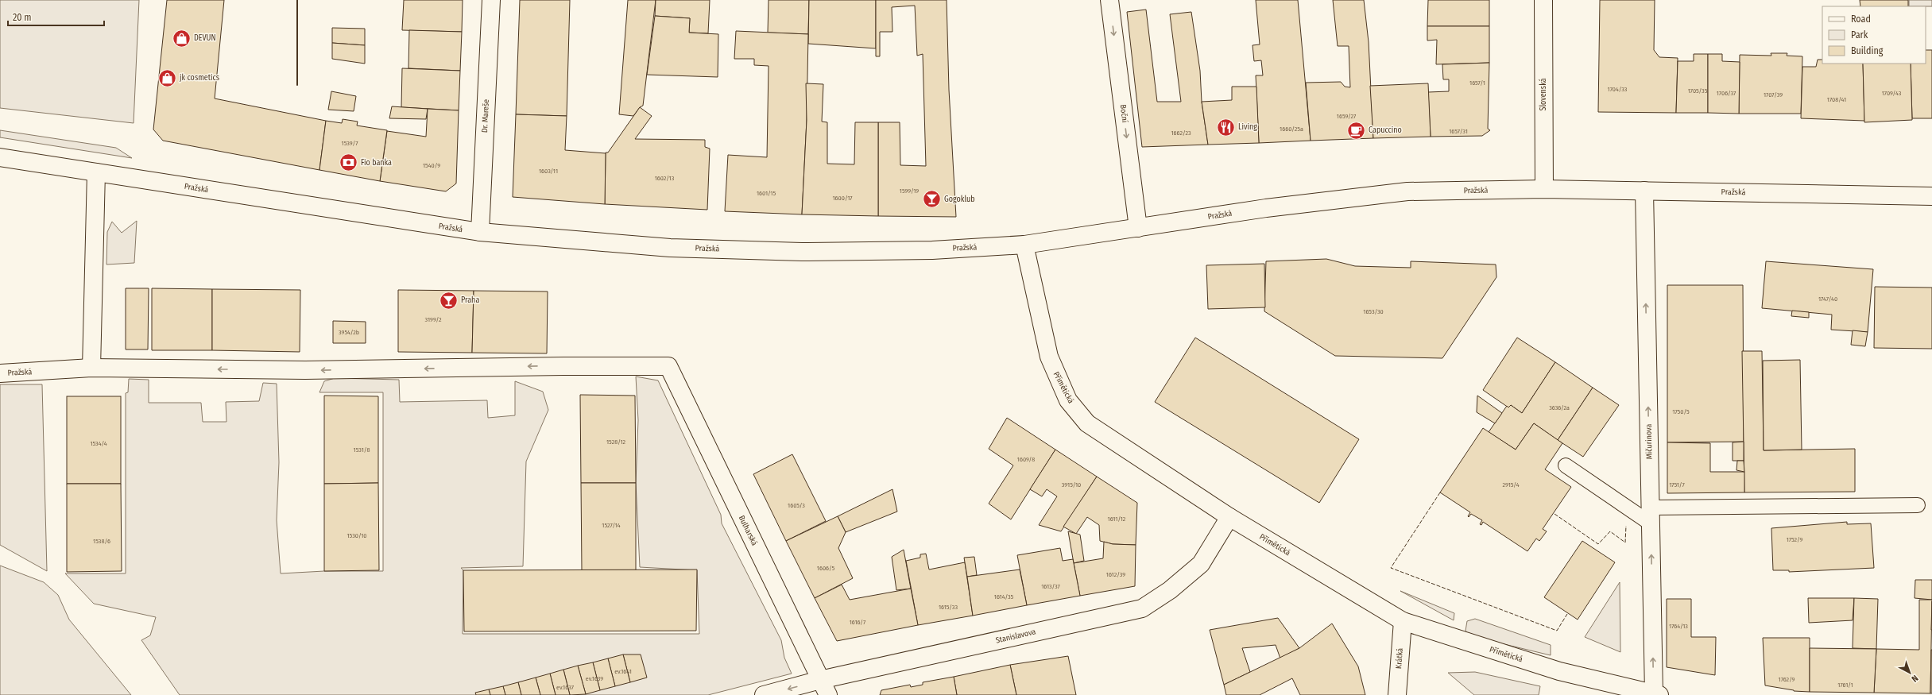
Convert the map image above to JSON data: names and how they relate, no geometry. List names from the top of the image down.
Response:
{
  "streets": {
    "street": [
      "Slovenská",
      "Boční",
      "Dr. Mareše",
      "Pražská",
      "Přímětická",
      "Mičurinova",
      "Bulharská",
      "Stanislavova",
      "Krátká"
    ]
  },
  "crossings": [
    ["Slovenská", "Pražská"],
    ["Boční", "Pražská"],
    ["Dr. Mareše", "Pražská"],
    ["Pražská", "Přímětická"],
    ["Pražská", "Mičurinova"],
    ["Pražská", "Bulharská"],
    ["Přímětická", "Mičurinova"],
    ["Přímětická", "Stanislavova"],
    ["Přímětická", "Krátká"],
    ["Bulharská", "Stanislavova"]
  ],
  "one_way": ["Boční", "Mičurinova"],
  "places": {
    "shop": ["DEVUN", "jk cosmetics"],
    "restaurant": ["Living"],
    "cafe": ["Capuccino"],
    "bank": ["Fio banka"],
    "bar": ["Gogoklub", "Praha"]
  },
  "house_numbers": [
    "1657/1",
    "1704/33",
    "1705/35",
    "1706/37",
    "1709/43",
    "1707/39",
    "1708/41",
    "1659/27",
    "1660/25a",
    "1657/31",
    "1662/23",
    "1539/7",
    "1540/9",
    "1603/11",
    "1602/13",
    "1599/19",
    "1601/15",
    "1600/17",
    "1747/40",
    "1653/30",
    "3199/2",
    "3954/2b",
    "3636/2a",
    "1750/5",
    "1528/12",
    "1534/4",
    "1531/8",
    "1609/8",
    "3915/10",
    "2915/4",
    "1751/7",
    "1605/3",
    "1611/12",
    "1527/14",
    "1530/10",
    "1752/9",
    "1538/6",
    "1606/5",
    "1612/39",
    "1613/37",
    "1614/35",
    "1615/33",
    "1616/7",
    "1764/13",
    "ev.1641",
    "ev.1639",
    "1762/9",
    "1761/1",
    "ev.1637"
  ],
  "legend": ["Road", "Park", "Building"],
  "scale_bar": "20 m",
  "north": "bottom right"
}
